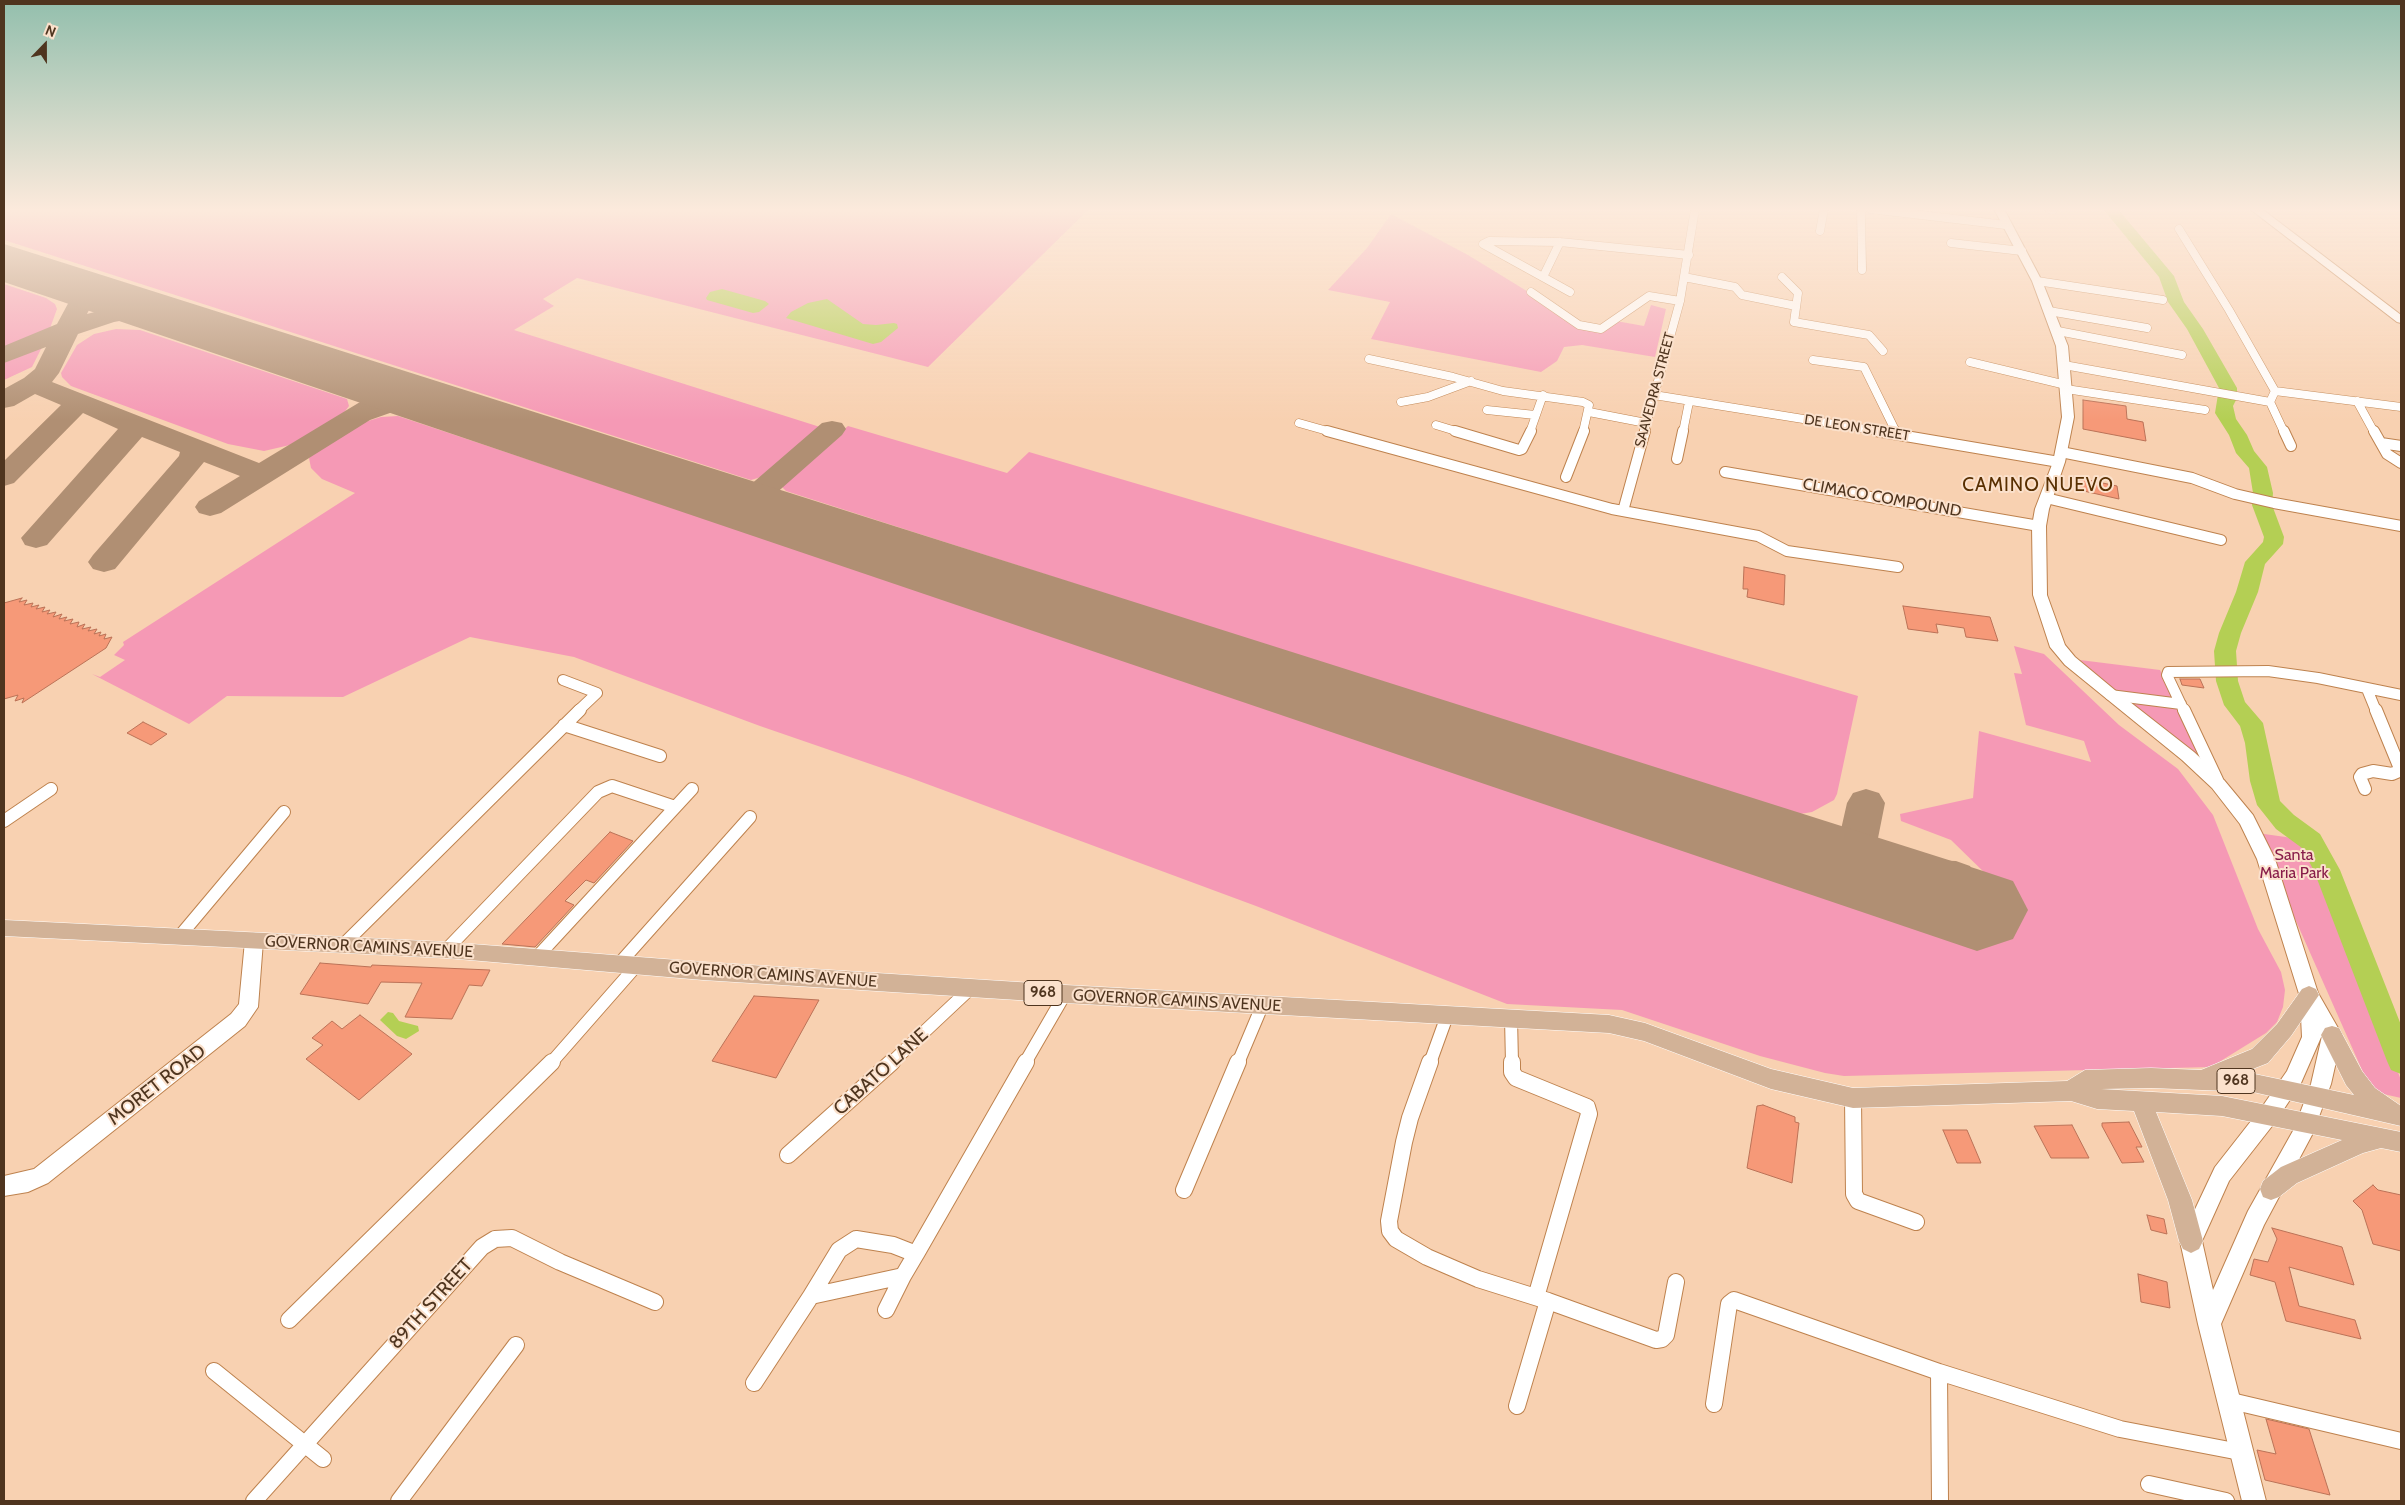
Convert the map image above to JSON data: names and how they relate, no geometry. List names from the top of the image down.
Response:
{
  "streets": {
    "main road": ["GOVERNOR CAMINS AVENUE", "968", "MORET ROAD"],
    "street": [
      "SAAVEDRA STREET",
      "DE LEON STREET",
      "CLIMACO COMPOUND",
      "CABATO LANE",
      "89TH STREET"
    ]
  },
  "crossings": [
    ["SAAVEDRA STREET", "DE LEON STREET"],
    ["GOVERNOR CAMINS AVENUE", "CABATO LANE"],
    ["GOVERNOR CAMINS AVENUE", "MORET ROAD"]
  ],
  "districts": ["CAMINO NUEVO"],
  "parks": ["Santa Maria Park"],
  "north": "top"
}
